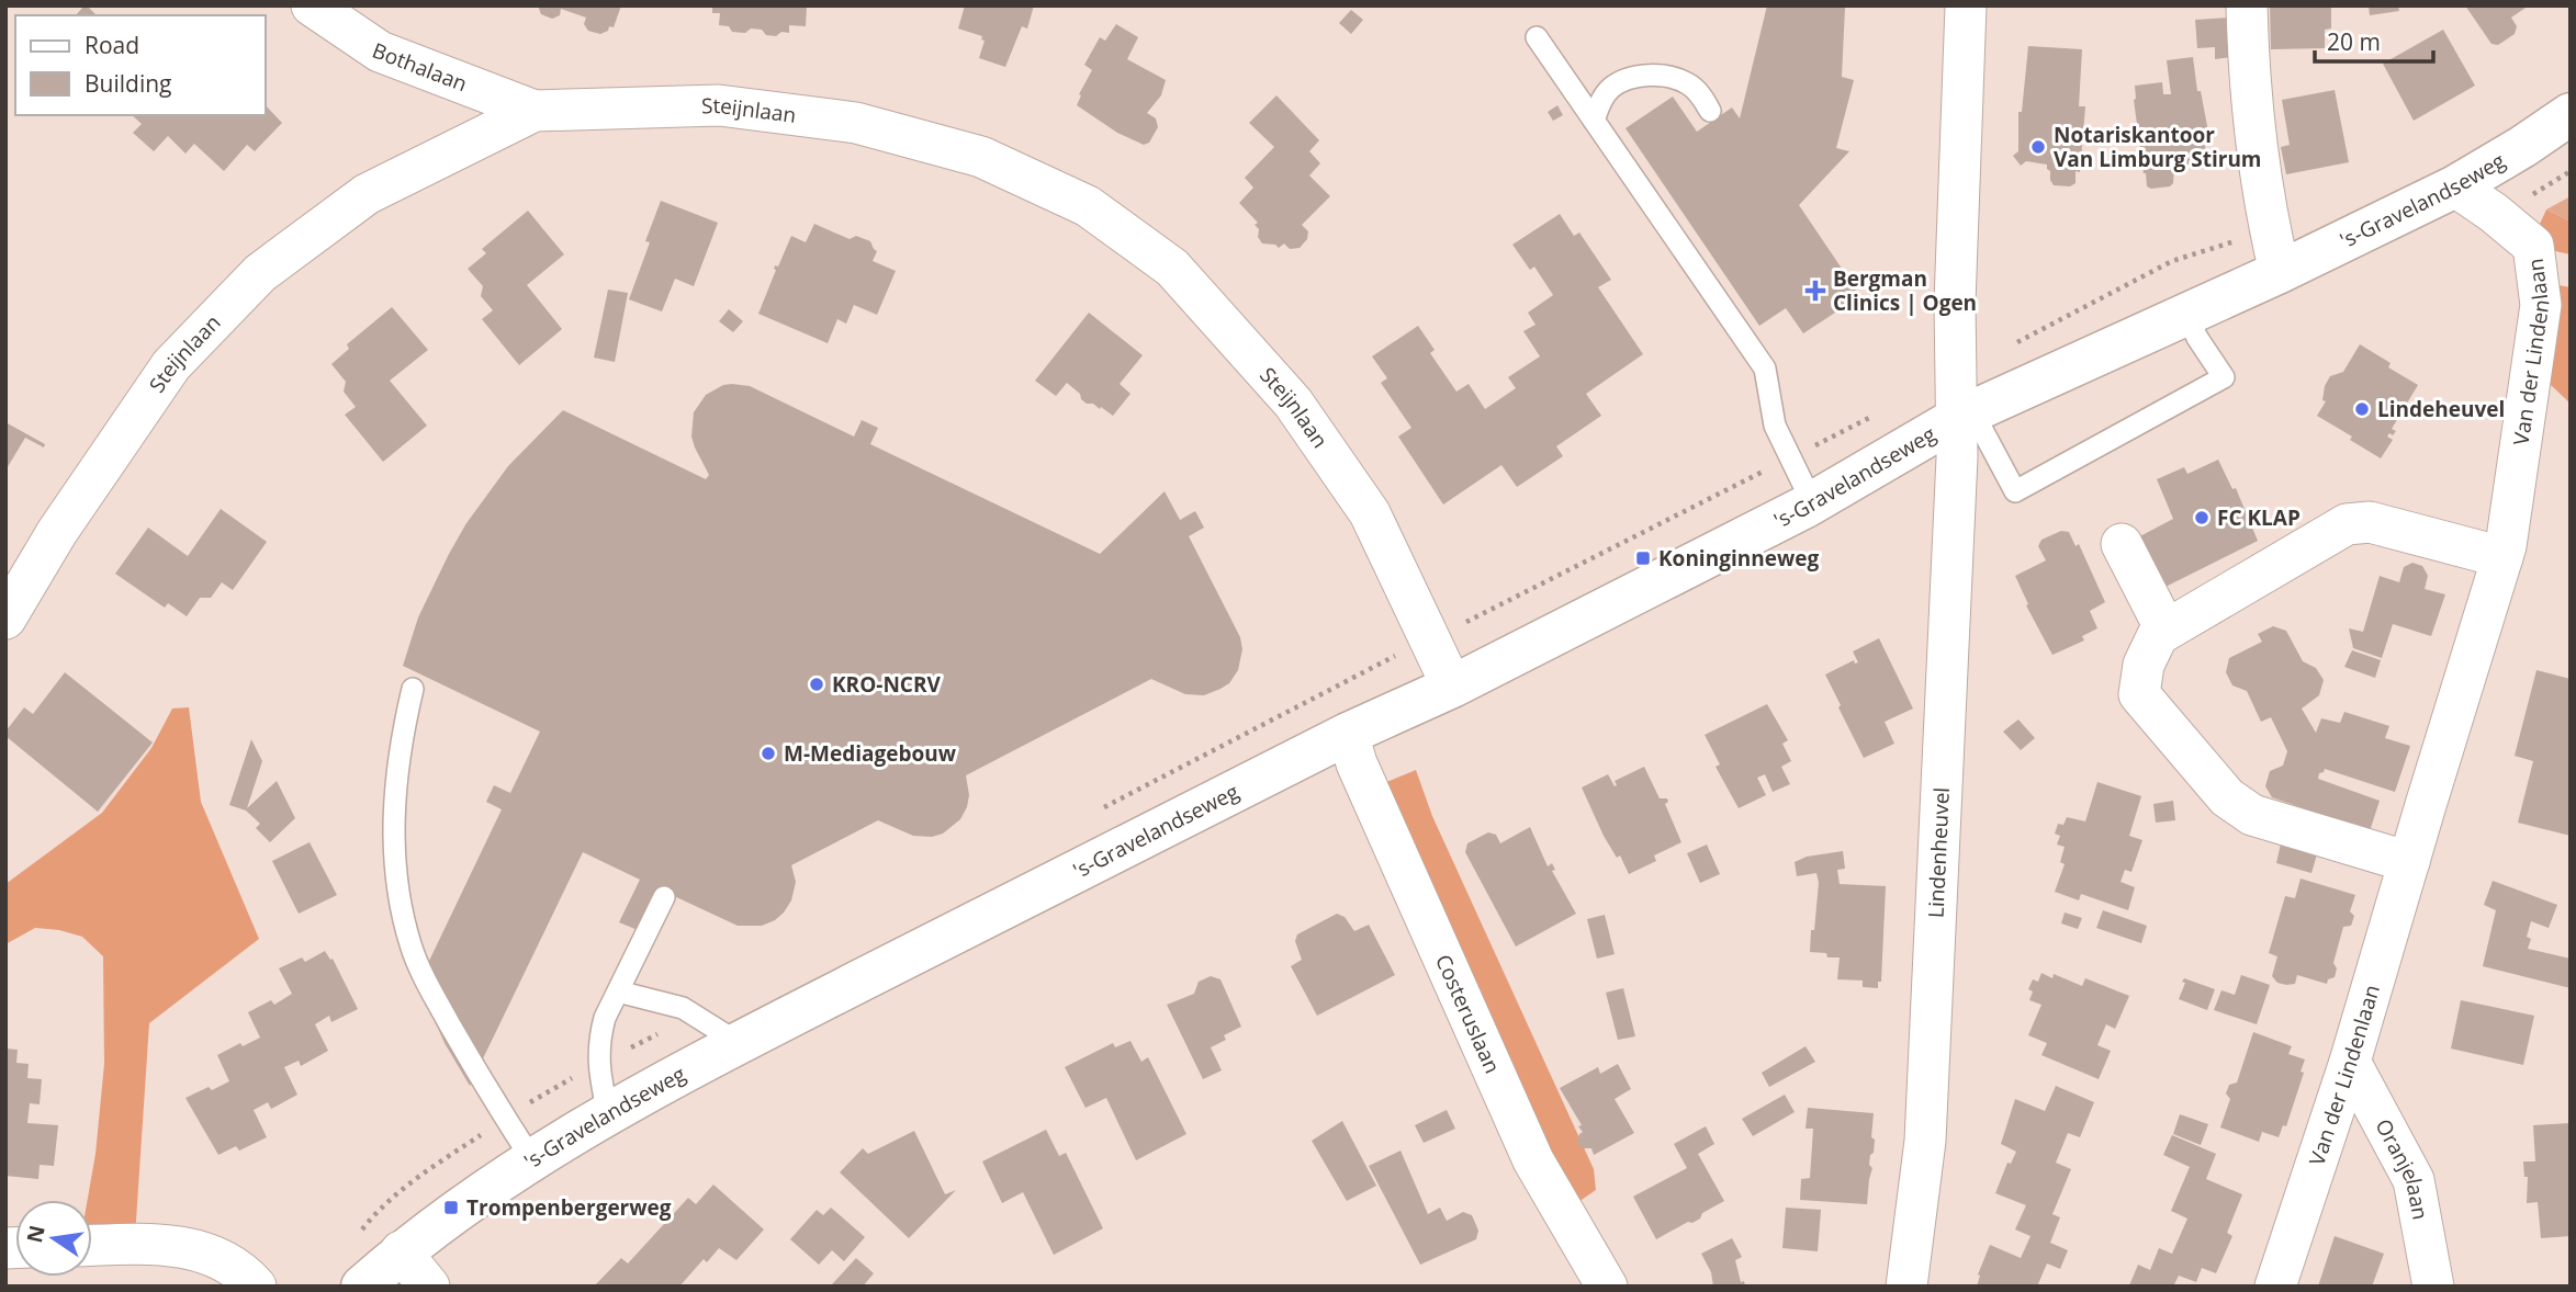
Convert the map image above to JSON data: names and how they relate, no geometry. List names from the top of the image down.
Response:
{
  "streets": {
    "main road": ["'s-Gravelandseweg"],
    "street": [
      "Bothalaan",
      "Steijnlaan",
      "Van der Lindenlaan",
      "Lindenheuvel",
      "Costeruslaan",
      "Oranjelaan"
    ]
  },
  "crossings": [
    ["Bothalaan", "Steijnlaan"],
    ["Steijnlaan", "'s-Gravelandseweg"],
    ["'s-Gravelandseweg", "Van der Lindenlaan"],
    ["'s-Gravelandseweg", "Lindenheuvel"],
    ["'s-Gravelandseweg", "Costeruslaan"],
    ["Van der Lindenlaan", "Oranjelaan"]
  ],
  "places": {
    "other": [
      "Notariskantoor Van Limburg Stirum",
      "Lindeheuvel",
      "FC KLAP",
      "KRO-NCRV",
      "M-Mediagebouw"
    ],
    "health": ["Bergman Clinics | Ogen"],
    "transit": ["Koninginneweg", "Trompenbergerweg"]
  },
  "legend": ["Road", "Building"],
  "scale_bar": "20 m",
  "north": "left"
}
